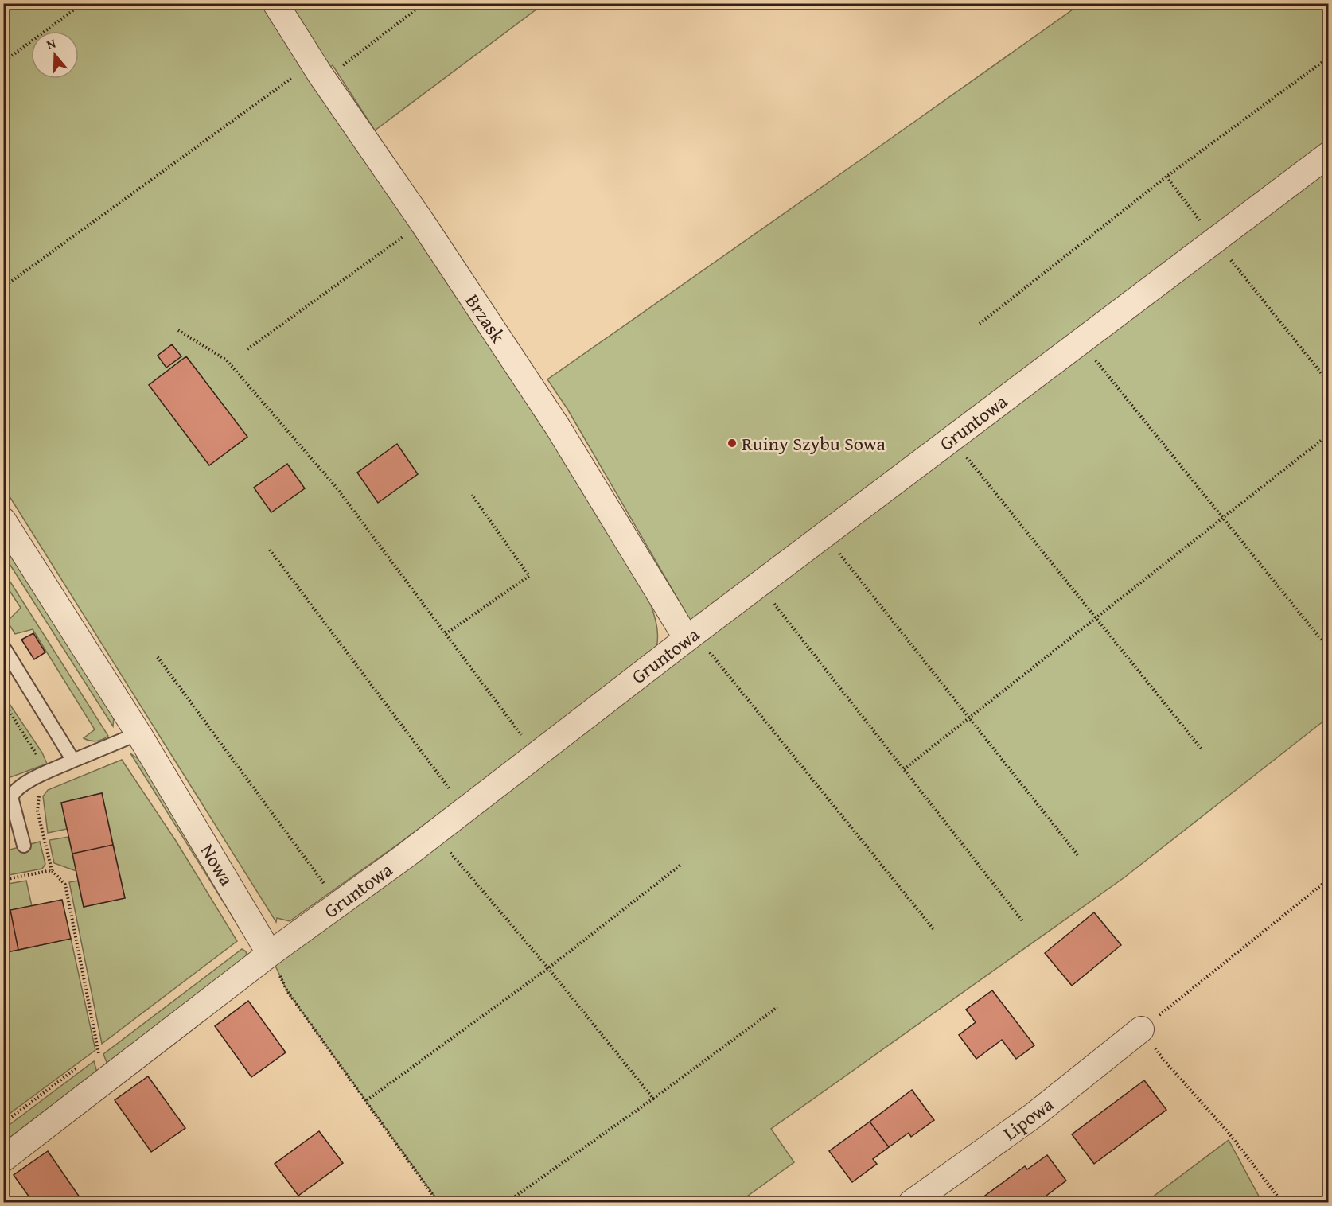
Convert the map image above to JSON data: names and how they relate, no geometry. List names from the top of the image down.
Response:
{
  "streets": {
    "street": [
      "Brzask",
      "Gruntowa",
      "Nowa",
      "Lipowa"
    ]
  },
  "crossings": [
    ["Brzask", "Gruntowa"],
    ["Gruntowa", "Nowa"]
  ],
  "places": ["Ruiny Szybu Sowa"],
  "north": "top"
}
